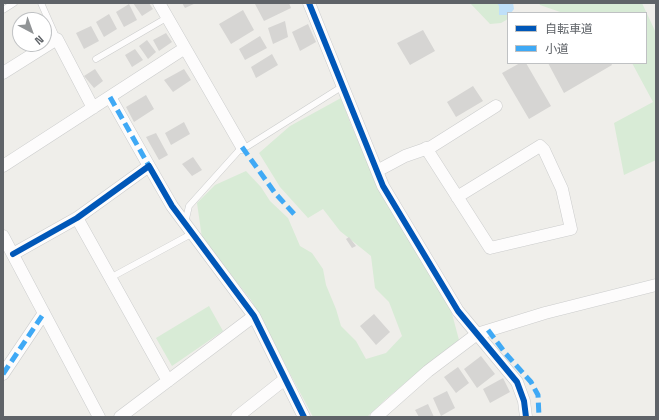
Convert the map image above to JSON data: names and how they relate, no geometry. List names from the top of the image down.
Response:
{
  "legend": ["自転車道", "小道"],
  "north": "bottom right"
}
